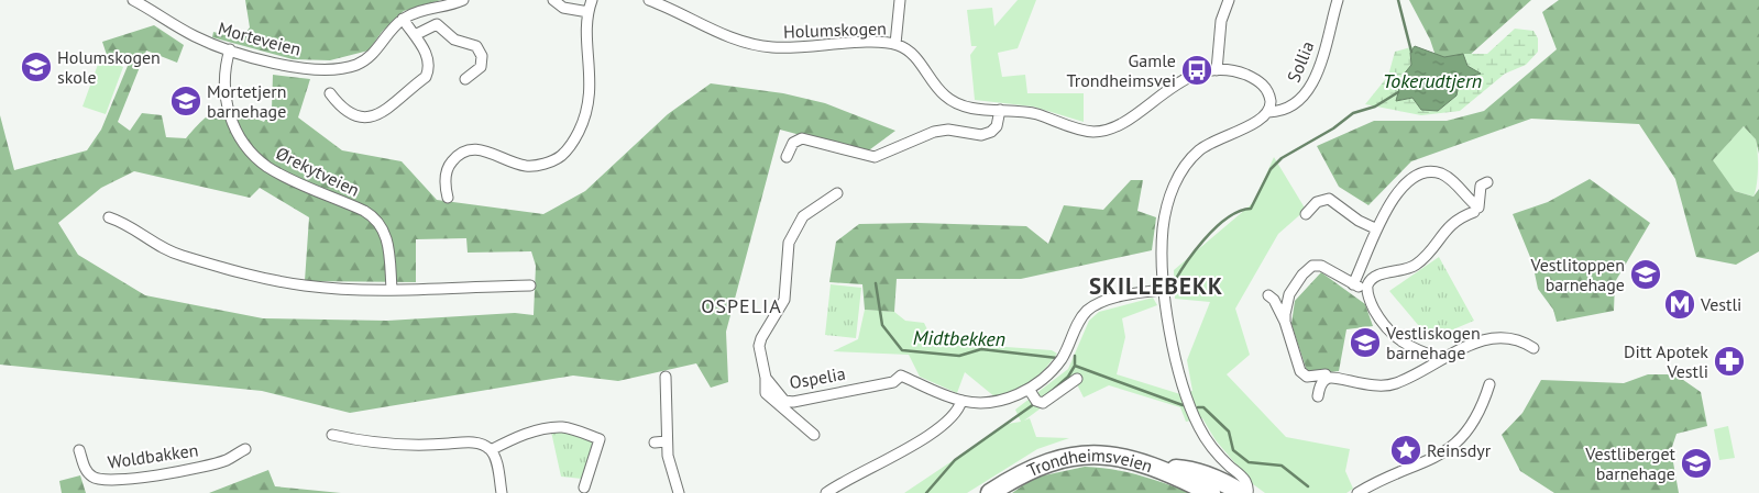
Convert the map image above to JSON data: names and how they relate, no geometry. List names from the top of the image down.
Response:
{
  "streets": {
    "highway": ["Trondheimsveien"],
    "street": [
      "Holumskogen",
      "Morteveien",
      "Sollia",
      "Ørekytveien",
      "Ospelia",
      "Woldbakken"
    ]
  },
  "crossings": [
    ["Morteveien", "Ørekytveien"]
  ],
  "districts": ["SKILLEBEKK", "OSPELIA"],
  "water": ["Tokerudtjern", "Midtbekken"],
  "places": {
    "school or university": [
      "Holumskogen skole",
      "Mortetjern barnehage",
      "Vestlitoppen barnehage",
      "Vestliskogen barnehage",
      "Vestliberget barnehage"
    ],
    "bus stop": ["Gamle Trondheimsvei"],
    "metro station": ["Vestli"],
    "pharmacy": ["Ditt Apotek Vestli"],
    "place": ["Reinsdyr"]
  }
}
